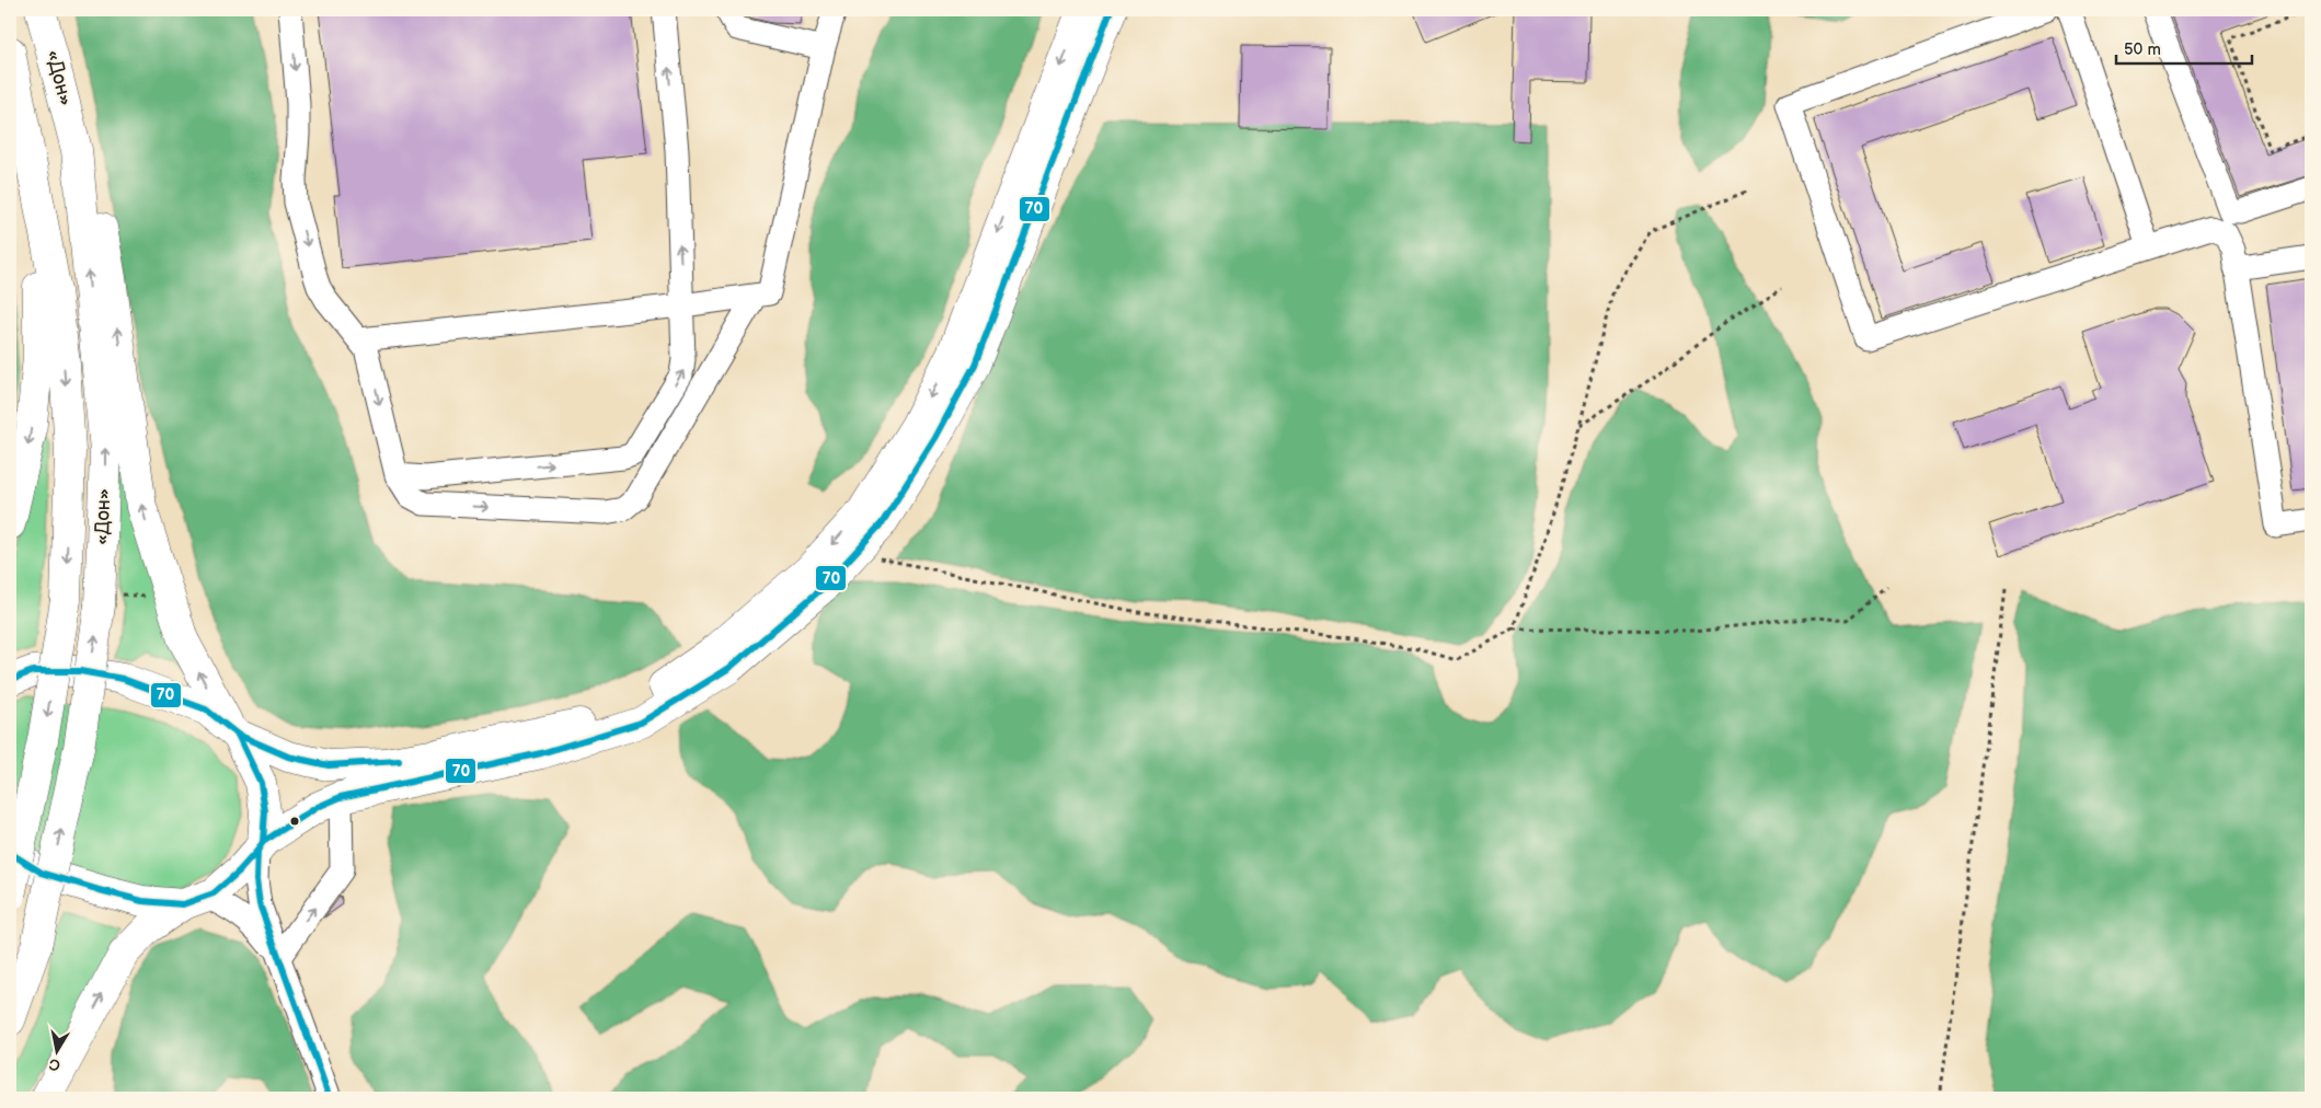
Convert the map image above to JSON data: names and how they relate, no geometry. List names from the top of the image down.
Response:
{
  "streets": {
    "main road": ["«Дон»"]
  },
  "lines": ["transit line 70"],
  "scale_bar": "50 m",
  "north": "bottom"
}
